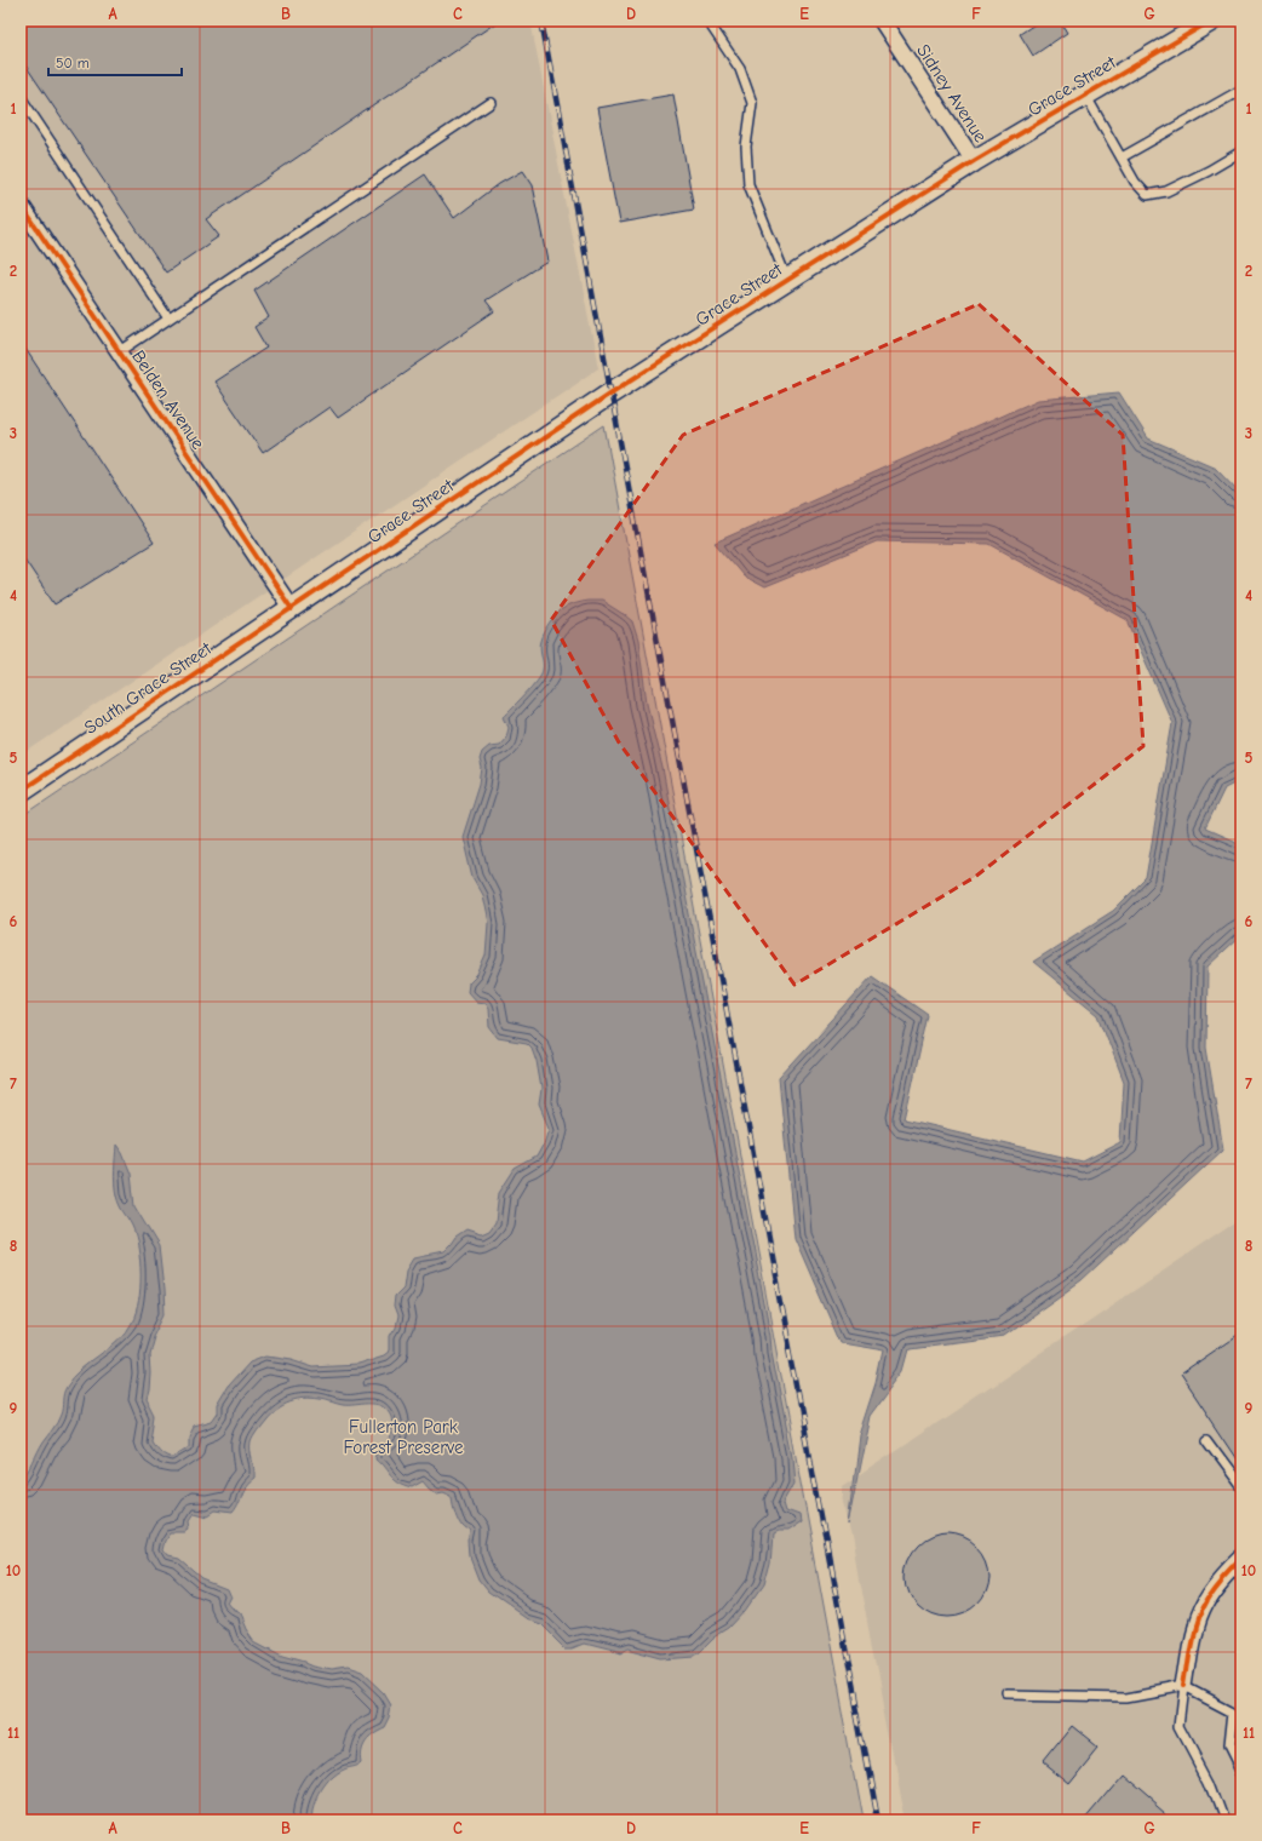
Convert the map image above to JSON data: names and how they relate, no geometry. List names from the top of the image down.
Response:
{
  "streets": {
    "street": [
      "Grace Street",
      "Sidney Avenue",
      "Belden Avenue",
      "South Grace Street"
    ]
  },
  "crossings": [
    ["Grace Street", "Sidney Avenue"],
    ["Grace Street", "Belden Avenue"],
    ["Grace Street", "South Grace Street"],
    ["Belden Avenue", "South Grace Street"]
  ],
  "parks": ["Fullerton Park Forest Preserve"],
  "scale_bar": "50 m",
  "grid": {
    "columns": [
      "A",
      "B",
      "C",
      "D",
      "E",
      "F",
      "G"
    ],
    "rows": [
      "1",
      "2",
      "3",
      "4",
      "5",
      "6",
      "7",
      "8",
      "9",
      "10",
      "11"
    ]
  }
}
